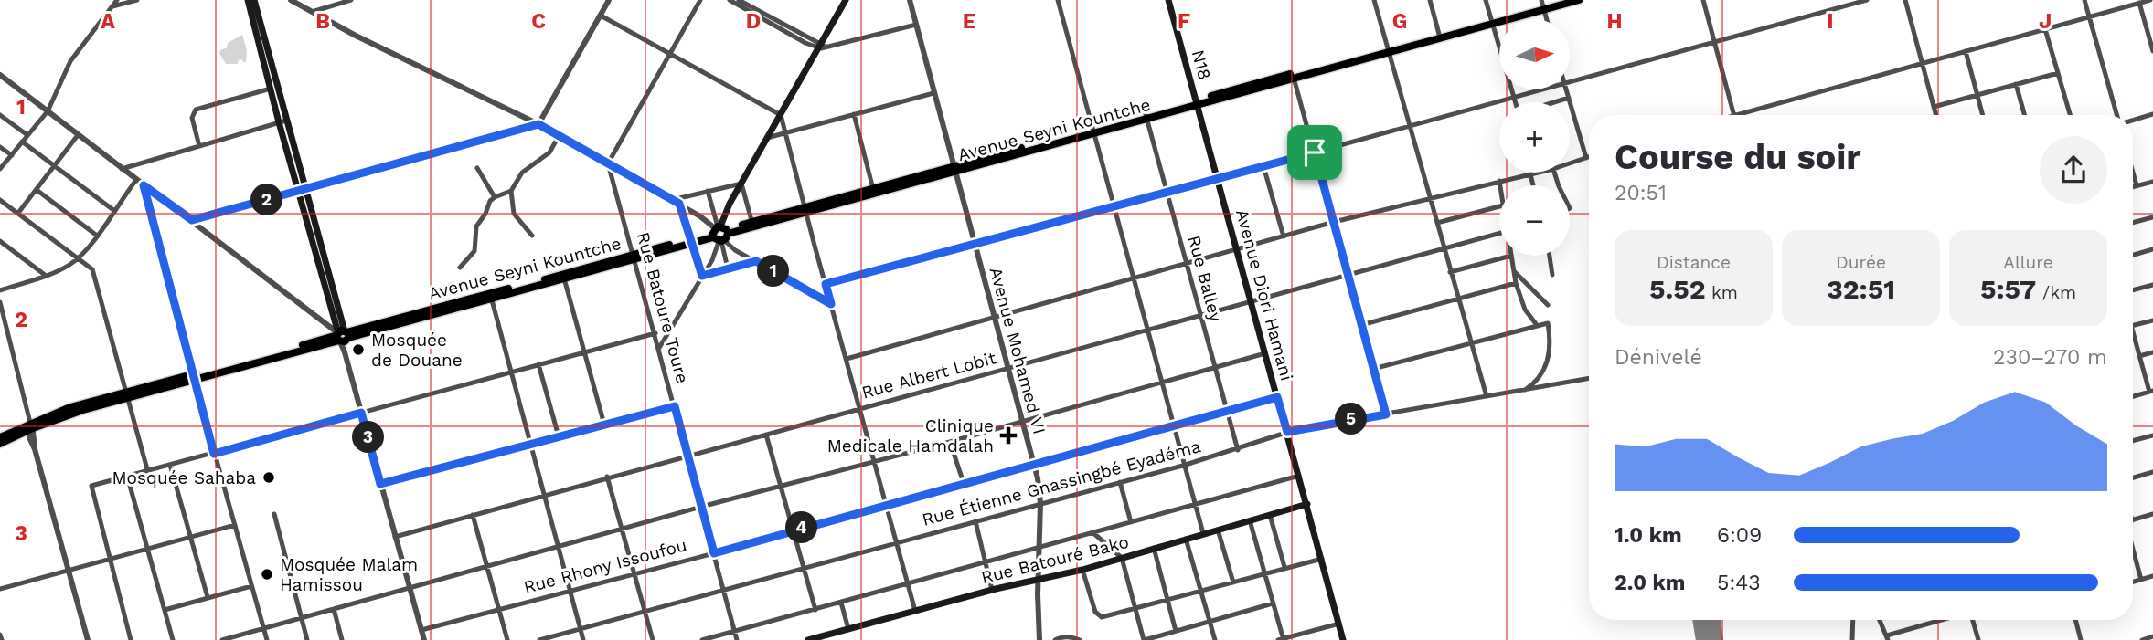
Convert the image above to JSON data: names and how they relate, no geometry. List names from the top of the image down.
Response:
{
  "streets": {
    "highway": ["Avenue Seyni Kountche"],
    "main road": ["N18", "Avenue Diori Hamani", "Rue Batouré Bako"],
    "street": [
      "Rue Balley",
      "Rue Batoure Toure",
      "Avenue Mohamed VI",
      "Rue Albert Lobit",
      "Rue Étienne Gnassingbé Eyadéma",
      "Rue Rhony Issoufou"
    ]
  },
  "crossings": [
    ["N18", "Avenue Seyni Kountche"],
    ["N18", "Avenue Diori Hamani"],
    ["Avenue Seyni Kountche", "Rue Balley"],
    ["Avenue Seyni Kountche", "Avenue Diori Hamani"],
    ["Avenue Seyni Kountche", "Rue Batoure Toure"],
    ["Avenue Seyni Kountche", "Avenue Mohamed VI"],
    ["Rue Balley", "Rue Albert Lobit"],
    ["Rue Balley", "Rue Étienne Gnassingbé Eyadéma"],
    ["Rue Balley", "Rue Rhony Issoufou"],
    ["Avenue Diori Hamani", "Rue Albert Lobit"],
    ["Avenue Diori Hamani", "Rue Étienne Gnassingbé Eyadéma"],
    ["Avenue Diori Hamani", "Rue Batouré Bako"],
    ["Avenue Diori Hamani", "Rue Rhony Issoufou"],
    ["Rue Batoure Toure", "Rue Albert Lobit"],
    ["Rue Batoure Toure", "Rue Étienne Gnassingbé Eyadéma"],
    ["Rue Batoure Toure", "Rue Rhony Issoufou"],
    ["Avenue Mohamed VI", "Rue Albert Lobit"],
    ["Avenue Mohamed VI", "Rue Étienne Gnassingbé Eyadéma"],
    ["Avenue Mohamed VI", "Rue Batouré Bako"],
    ["Avenue Mohamed VI", "Rue Rhony Issoufou"]
  ],
  "places": {
    "other": ["Mosquée de Douane", "Mosquée Sahaba", "Mosquée Malam Hamissou"],
    "health": ["Clinique Medicale Hamdalah"]
  },
  "north": "right",
  "page": {
    "map_buttons": ["+", "−"],
    "heading": ["Course du soir", "20:51"],
    "pins": [
      "2",
      "1",
      "5",
      "3",
      "4"
    ],
    "stats": [
      ["Distance", "5.52 km"],
      ["Durée", "32:51"],
      ["Allure", "5:57 /km"]
    ],
    "chart": ["Dénivelé", "230–270 m"],
    "list": [
      {
        "name": "1.0 km",
        "note": "6:09"
      },
      {
        "name": "2.0 km",
        "note": "5:43"
      }
    ]
  },
  "grid": {
    "columns": [
      "A",
      "B",
      "C",
      "D",
      "E",
      "F",
      "G",
      "H",
      "I",
      "J"
    ],
    "rows": ["1", "2", "3"]
  }
}
